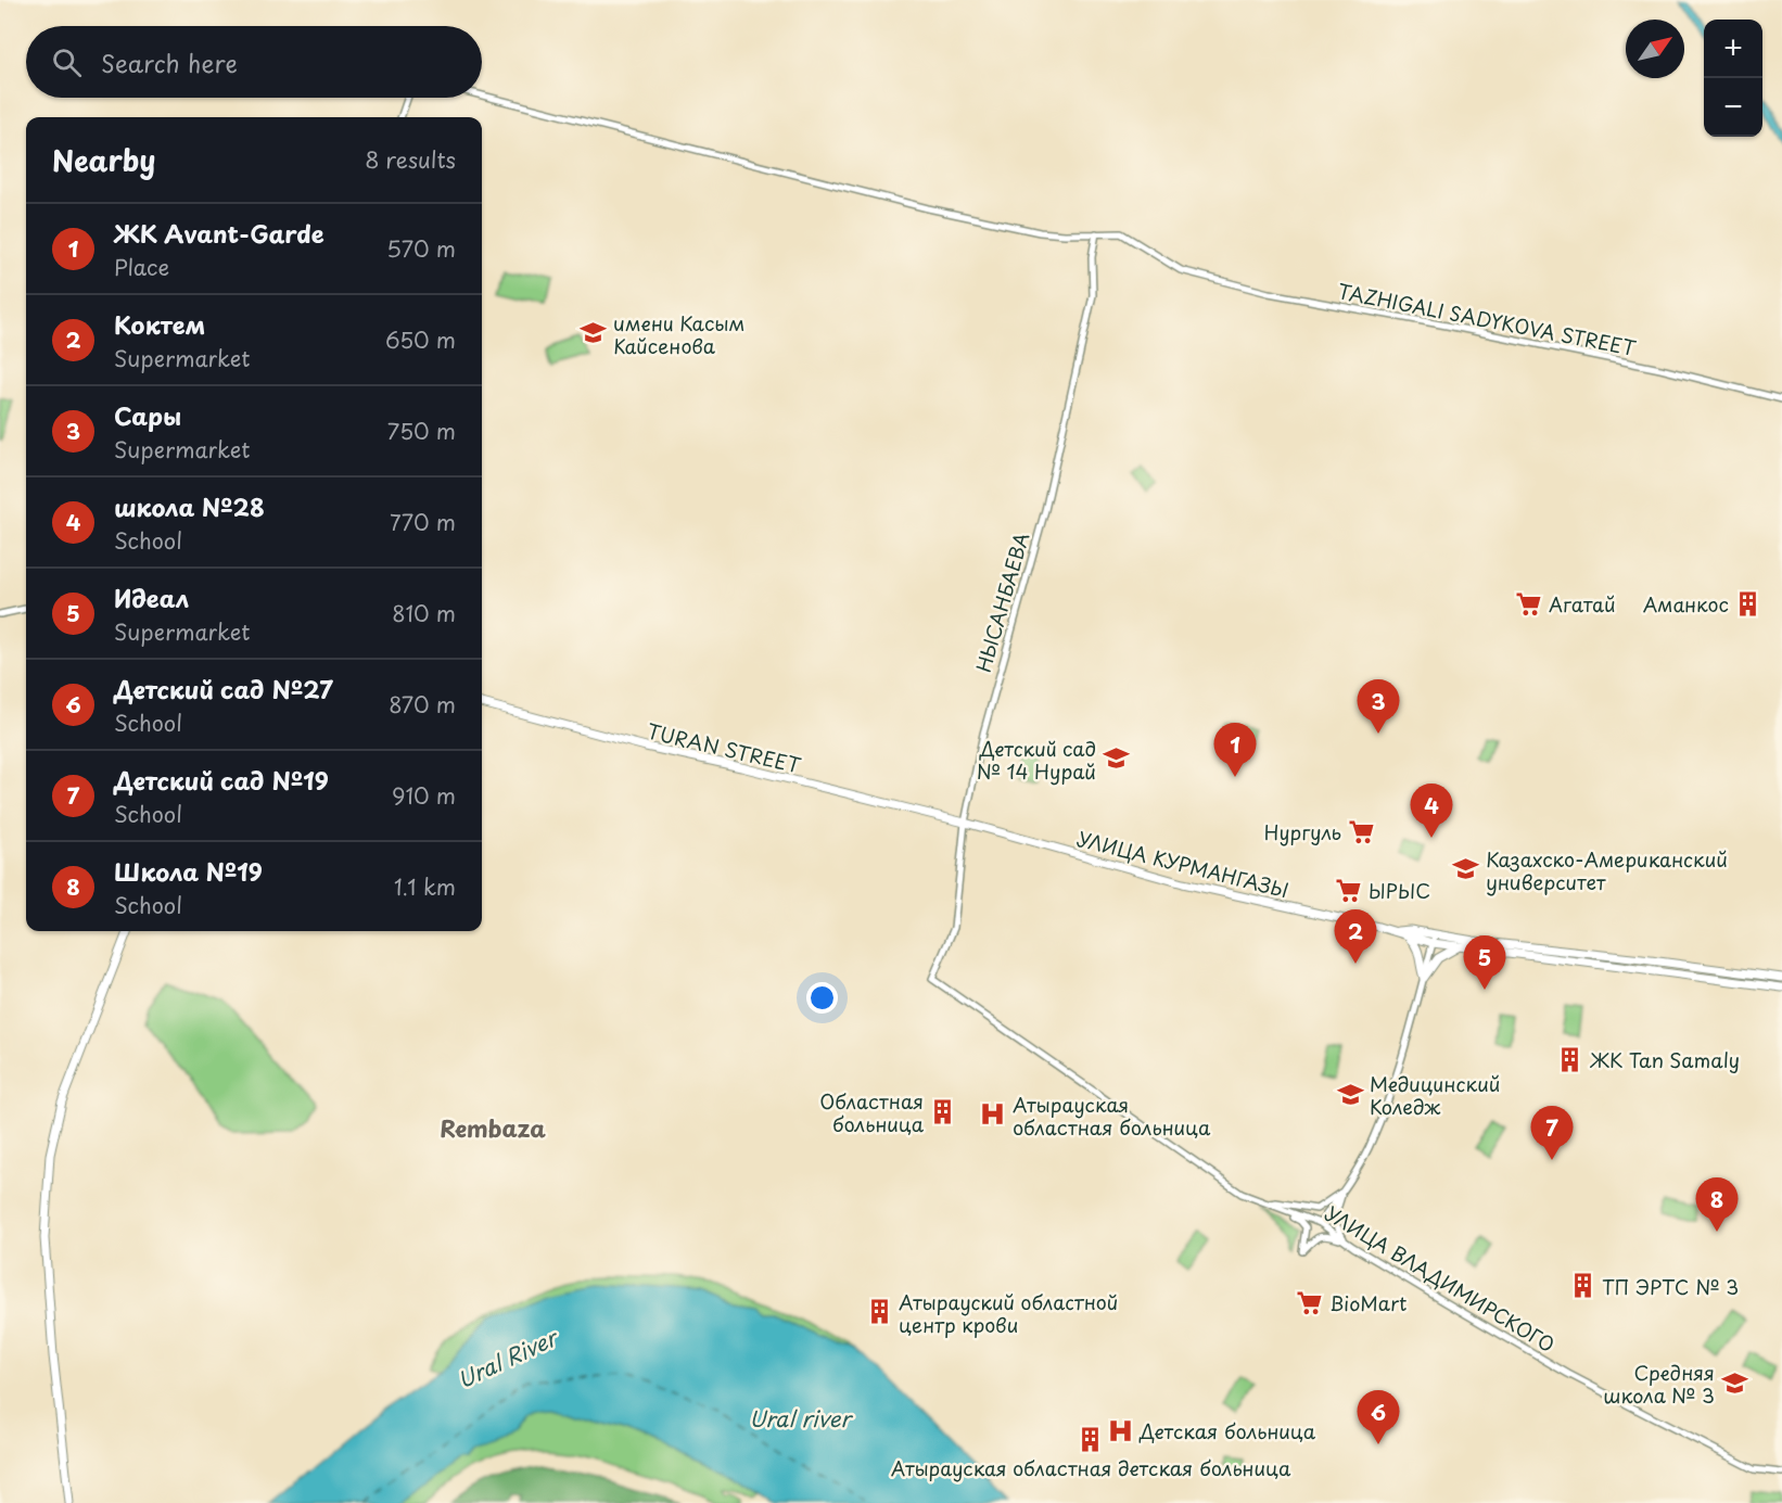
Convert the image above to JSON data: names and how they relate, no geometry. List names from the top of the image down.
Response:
{
  "streets": {
    "main road": ["TURAN STREET", "УЛИЦА КУРМАНГАЗЫ"],
    "street": ["TAZHIGALI SADYKOVA STREET", "НЫСАНБАЕВА", "УЛИЦА ВЛАДИМИРСКОГО"]
  },
  "crossings": [
    ["TAZHIGALI SADYKOVA STREET", "НЫСАНБАЕВА"],
    ["НЫСАНБАЕВА", "TURAN STREET"],
    ["НЫСАНБАЕВА", "УЛИЦА КУРМАНГАЗЫ"],
    ["НЫСАНБАЕВА", "УЛИЦА ВЛАДИМИРСКОГО"],
    ["TURAN STREET", "УЛИЦА КУРМАНГАЗЫ"]
  ],
  "districts": ["Rembaza"],
  "water": ["Ural River", "Ural river"],
  "places": {
    "school or university": [
      "имени Касым Кайсенова",
      "Детский сад № 14 Нурай",
      "Казахско-Американский университет",
      "Медицинский Коледж",
      "Средняя школа № 3"
    ],
    "supermarket": [
      "Агатай",
      "Нургуль",
      "ЫРЫС",
      "BioMart"
    ],
    "building": [
      "Аманкос",
      "ЖК Tan Samaly",
      "Областная больница",
      "ТП ЭРТС № 3",
      "Атырауский областной центр крови",
      "Атырауская областная детская больница"
    ],
    "hospital": ["Атырауская областная больница", "Детская больница"]
  },
  "north": "top right",
  "page": {
    "map_buttons": ["+", "−"],
    "search": "Search here",
    "heading": ["Nearby", "8 results"],
    "list": [
      {
        "mark": "1",
        "name": "ЖК Avant-Garde",
        "note": "Place",
        "value": "570 m"
      },
      {
        "mark": "2",
        "name": "Коктем",
        "note": "Supermarket",
        "value": "650 m"
      },
      {
        "mark": "3",
        "name": "Сары",
        "note": "Supermarket",
        "value": "750 m"
      },
      {
        "mark": "4",
        "name": "школа №28",
        "note": "School",
        "value": "770 m"
      },
      {
        "mark": "5",
        "name": "Идеал",
        "note": "Supermarket",
        "value": "810 m"
      },
      {
        "mark": "6",
        "name": "Детский сад №27",
        "note": "School",
        "value": "870 m"
      },
      {
        "mark": "7",
        "name": "Детский сад №19",
        "note": "School",
        "value": "910 m"
      },
      {
        "mark": "8",
        "name": "Школа №19",
        "note": "School",
        "value": "1.1 km"
      }
    ],
    "pins": [
      "3",
      "1",
      "4",
      "2",
      "5",
      "7",
      "8",
      "6"
    ]
  }
}
